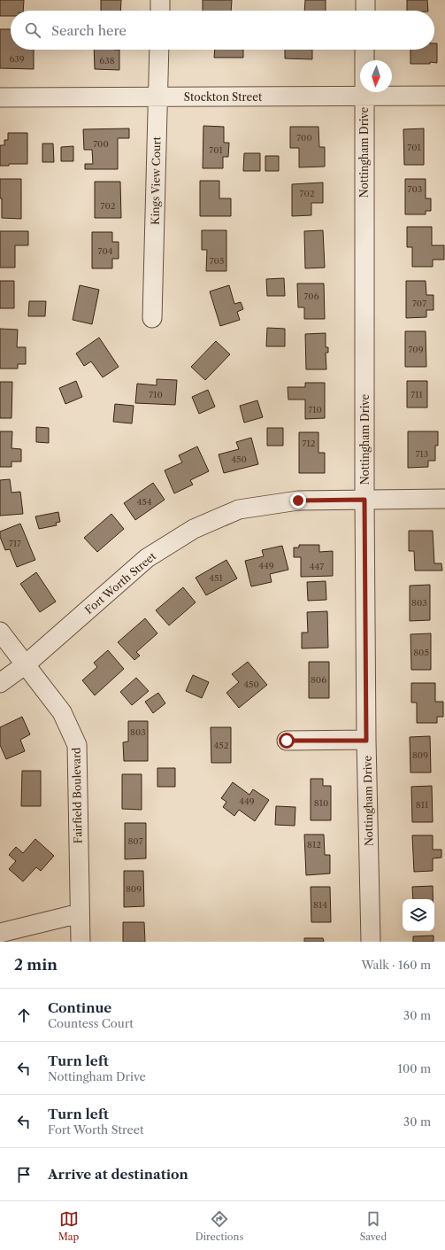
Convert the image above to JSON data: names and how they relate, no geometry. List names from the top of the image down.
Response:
{
  "streets": {
    "street": [
      "Stockton Street",
      "Nottingham Drive",
      "Kings View Court",
      "Fort Worth Street",
      "Fairfield Boulevard"
    ]
  },
  "crossings": [
    ["Stockton Street", "Nottingham Drive"],
    ["Stockton Street", "Kings View Court"],
    ["Nottingham Drive", "Fort Worth Street"],
    ["Fort Worth Street", "Fairfield Boulevard"]
  ],
  "house_numbers": [
    "639",
    "638",
    "700",
    "700",
    "701",
    "701",
    "703",
    "702",
    "702",
    "704",
    "705",
    "706",
    "707",
    "709",
    "710",
    "711",
    "710",
    "712",
    "713",
    "450",
    "454",
    "717",
    "449",
    "447",
    "451",
    "803",
    "805",
    "806",
    "450",
    "803",
    "452",
    "809",
    "449",
    "810",
    "811",
    "807",
    "812",
    "809",
    "814"
  ],
  "north": "bottom",
  "page": {
    "search": "Search here",
    "heading": ["2 min", "Walk · 160 m"],
    "list": [
      ["Continue", "Countess Court", "30 m"],
      ["Turn left", "Nottingham Drive", "100 m"],
      ["Turn left", "Fort Worth Street", "30 m"],
      "Arrive at destination"
    ],
    "nav": ["Map", "Directions", "Saved"]
  }
}
